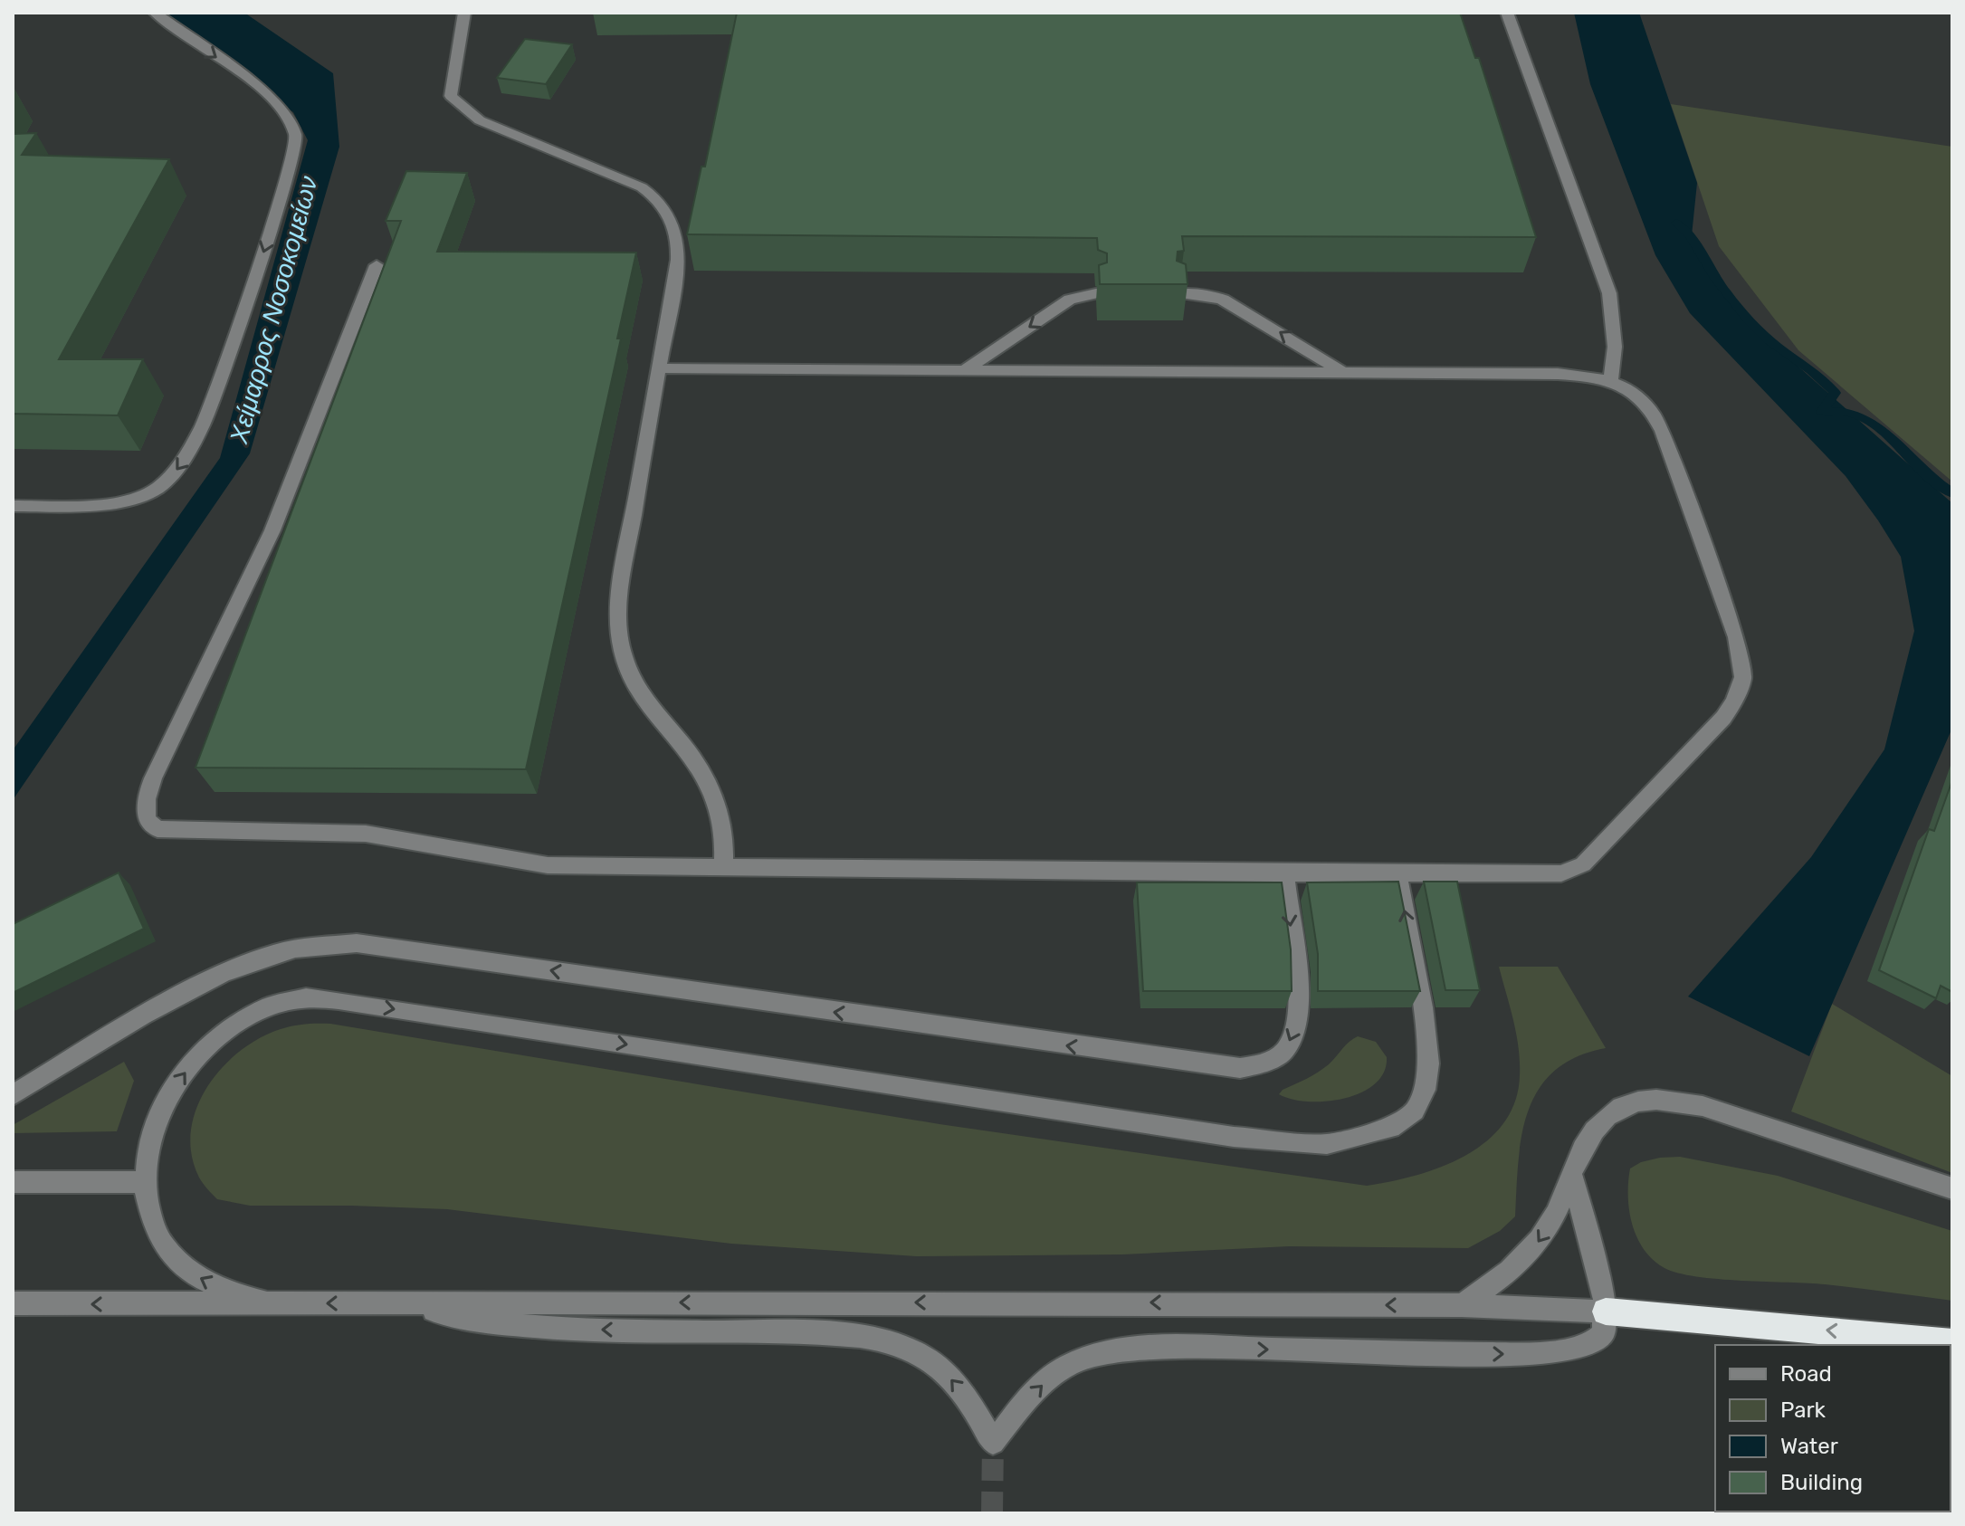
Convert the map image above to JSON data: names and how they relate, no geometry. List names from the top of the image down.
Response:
{
  "water": ["Χείμαρρος Νοσοκομείων"],
  "legend": [
    "Road",
    "Park",
    "Water",
    "Building"
  ]
}
